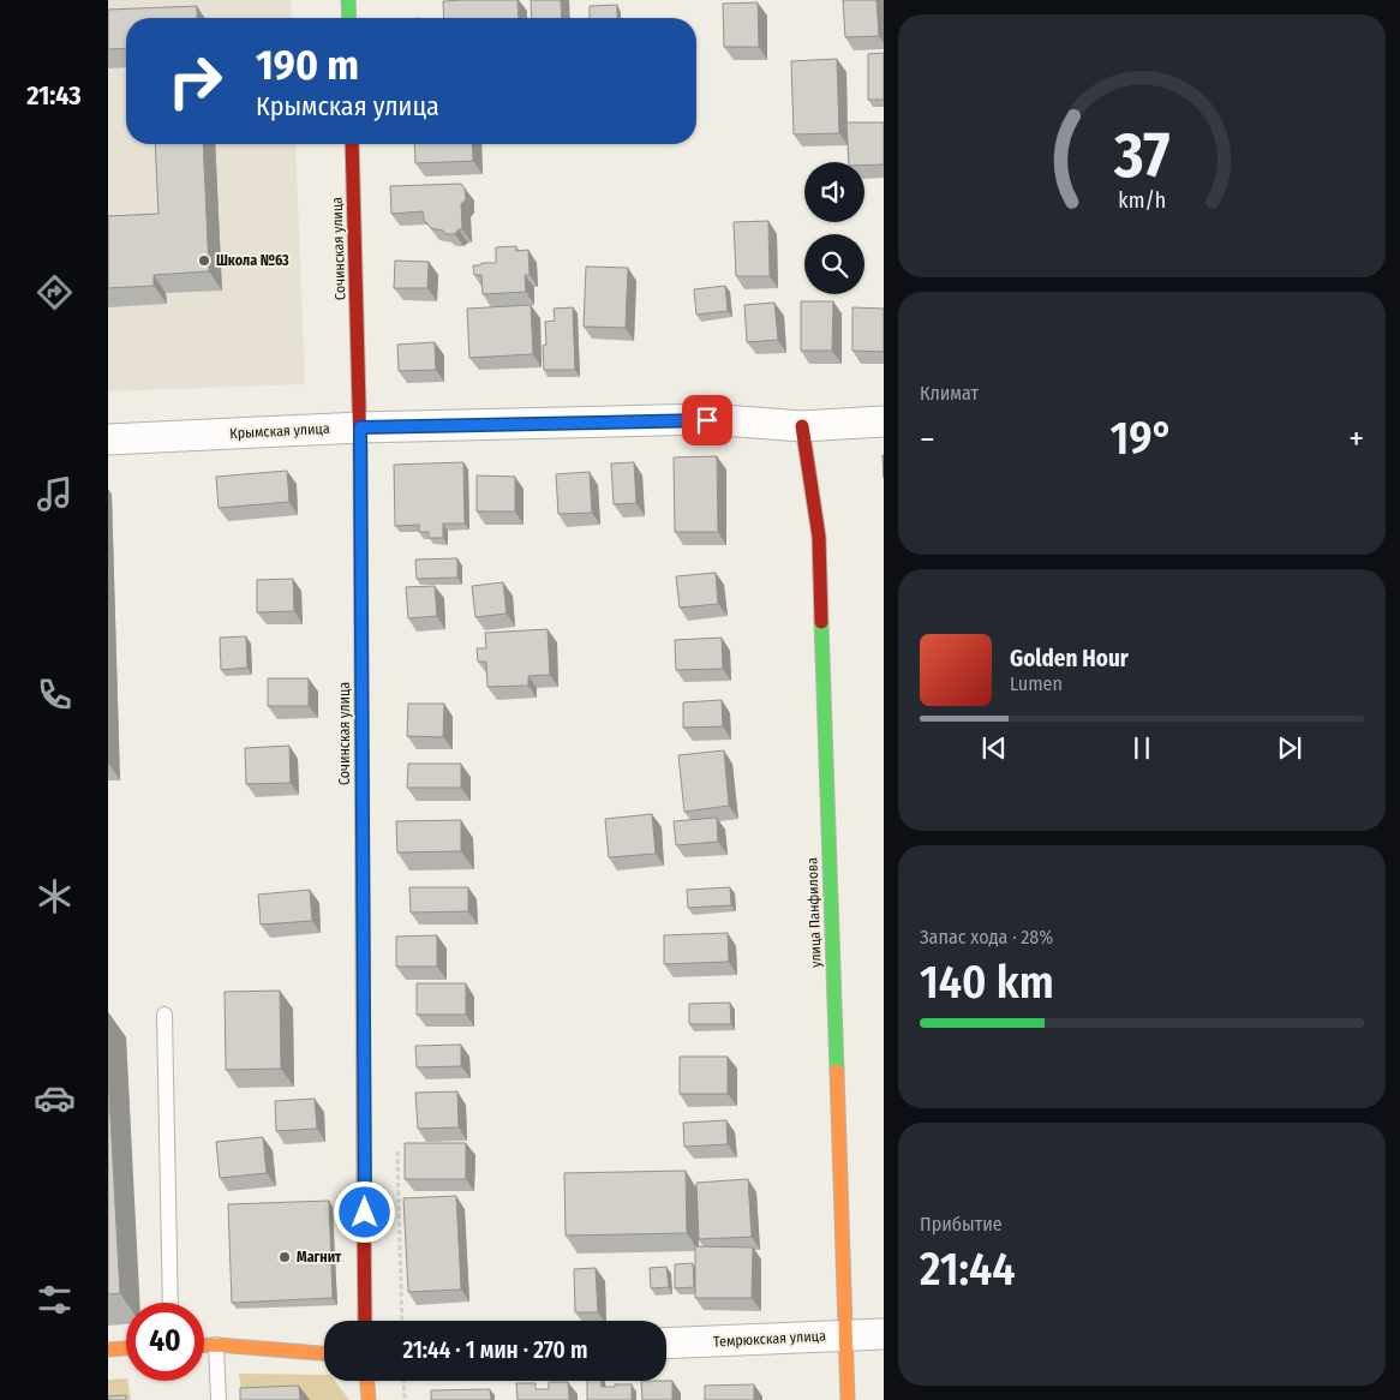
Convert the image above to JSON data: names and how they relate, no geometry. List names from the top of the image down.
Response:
{
  "streets": {
    "street": [
      "Сочинская улица",
      "Крымская улица",
      "улица Панфилова",
      "Темрюкская улица"
    ]
  },
  "crossings": [
    ["Сочинская улица", "Крымская улица"],
    ["Крымская улица", "улица Панфилова"],
    ["улица Панфилова", "Темрюкская улица"]
  ],
  "places": ["Школа №63", "Магнит"],
  "page": {
    "tabs": "21:43",
    "turn": ["190 m", "Крымская улица"],
    "tile": [
      "Климат",
      ["Запас хода · 28%", "140 km"],
      ["Прибытие", "21:44"]
    ],
    "heat": ["−", "19°", "+"],
    "song": ["Golden Hour", "Lumen"],
    "limit": "40",
    "trip": "21:44 · 1 мин · 270 m",
    "gauge": ["37", "km/h"]
  }
}
